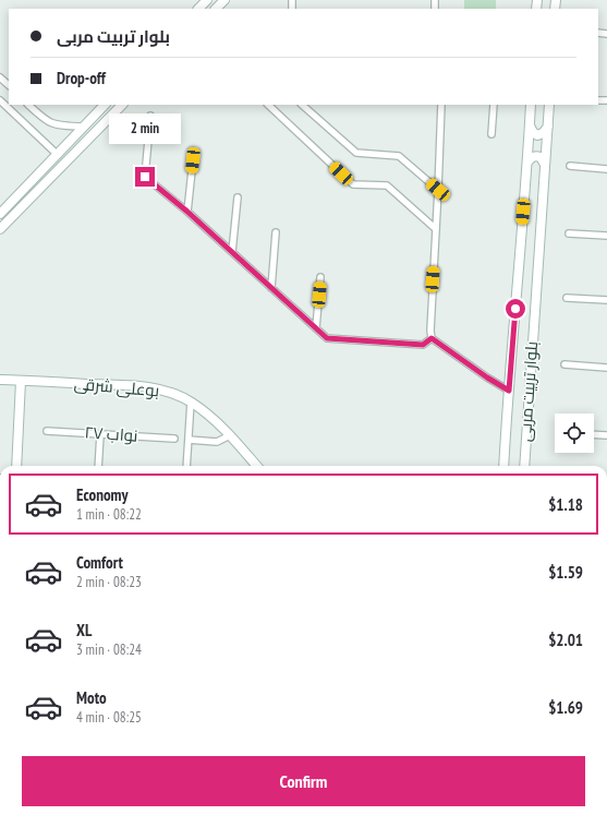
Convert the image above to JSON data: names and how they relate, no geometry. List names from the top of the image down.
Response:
{
  "streets": {
    "main road": ["بوعلی شرقی", "بلوار تربیت مربی"],
    "street": ["نواب ۲۷"]
  },
  "page": {
    "banner": ["بلوار تربیت مربی", "Drop-off"],
    "bubble": "2 min",
    "list": [
      {
        "name": "Economy",
        "note": "1 min · 08:22",
        "value": "$1.18"
      },
      {
        "name": "Comfort",
        "note": "2 min · 08:23",
        "value": "$1.59"
      },
      {
        "name": "XL",
        "note": "3 min · 08:24",
        "value": "$2.01"
      },
      {
        "name": "Moto",
        "note": "4 min · 08:25",
        "value": "$1.69"
      }
    ],
    "buttons": "Confirm"
  }
}
